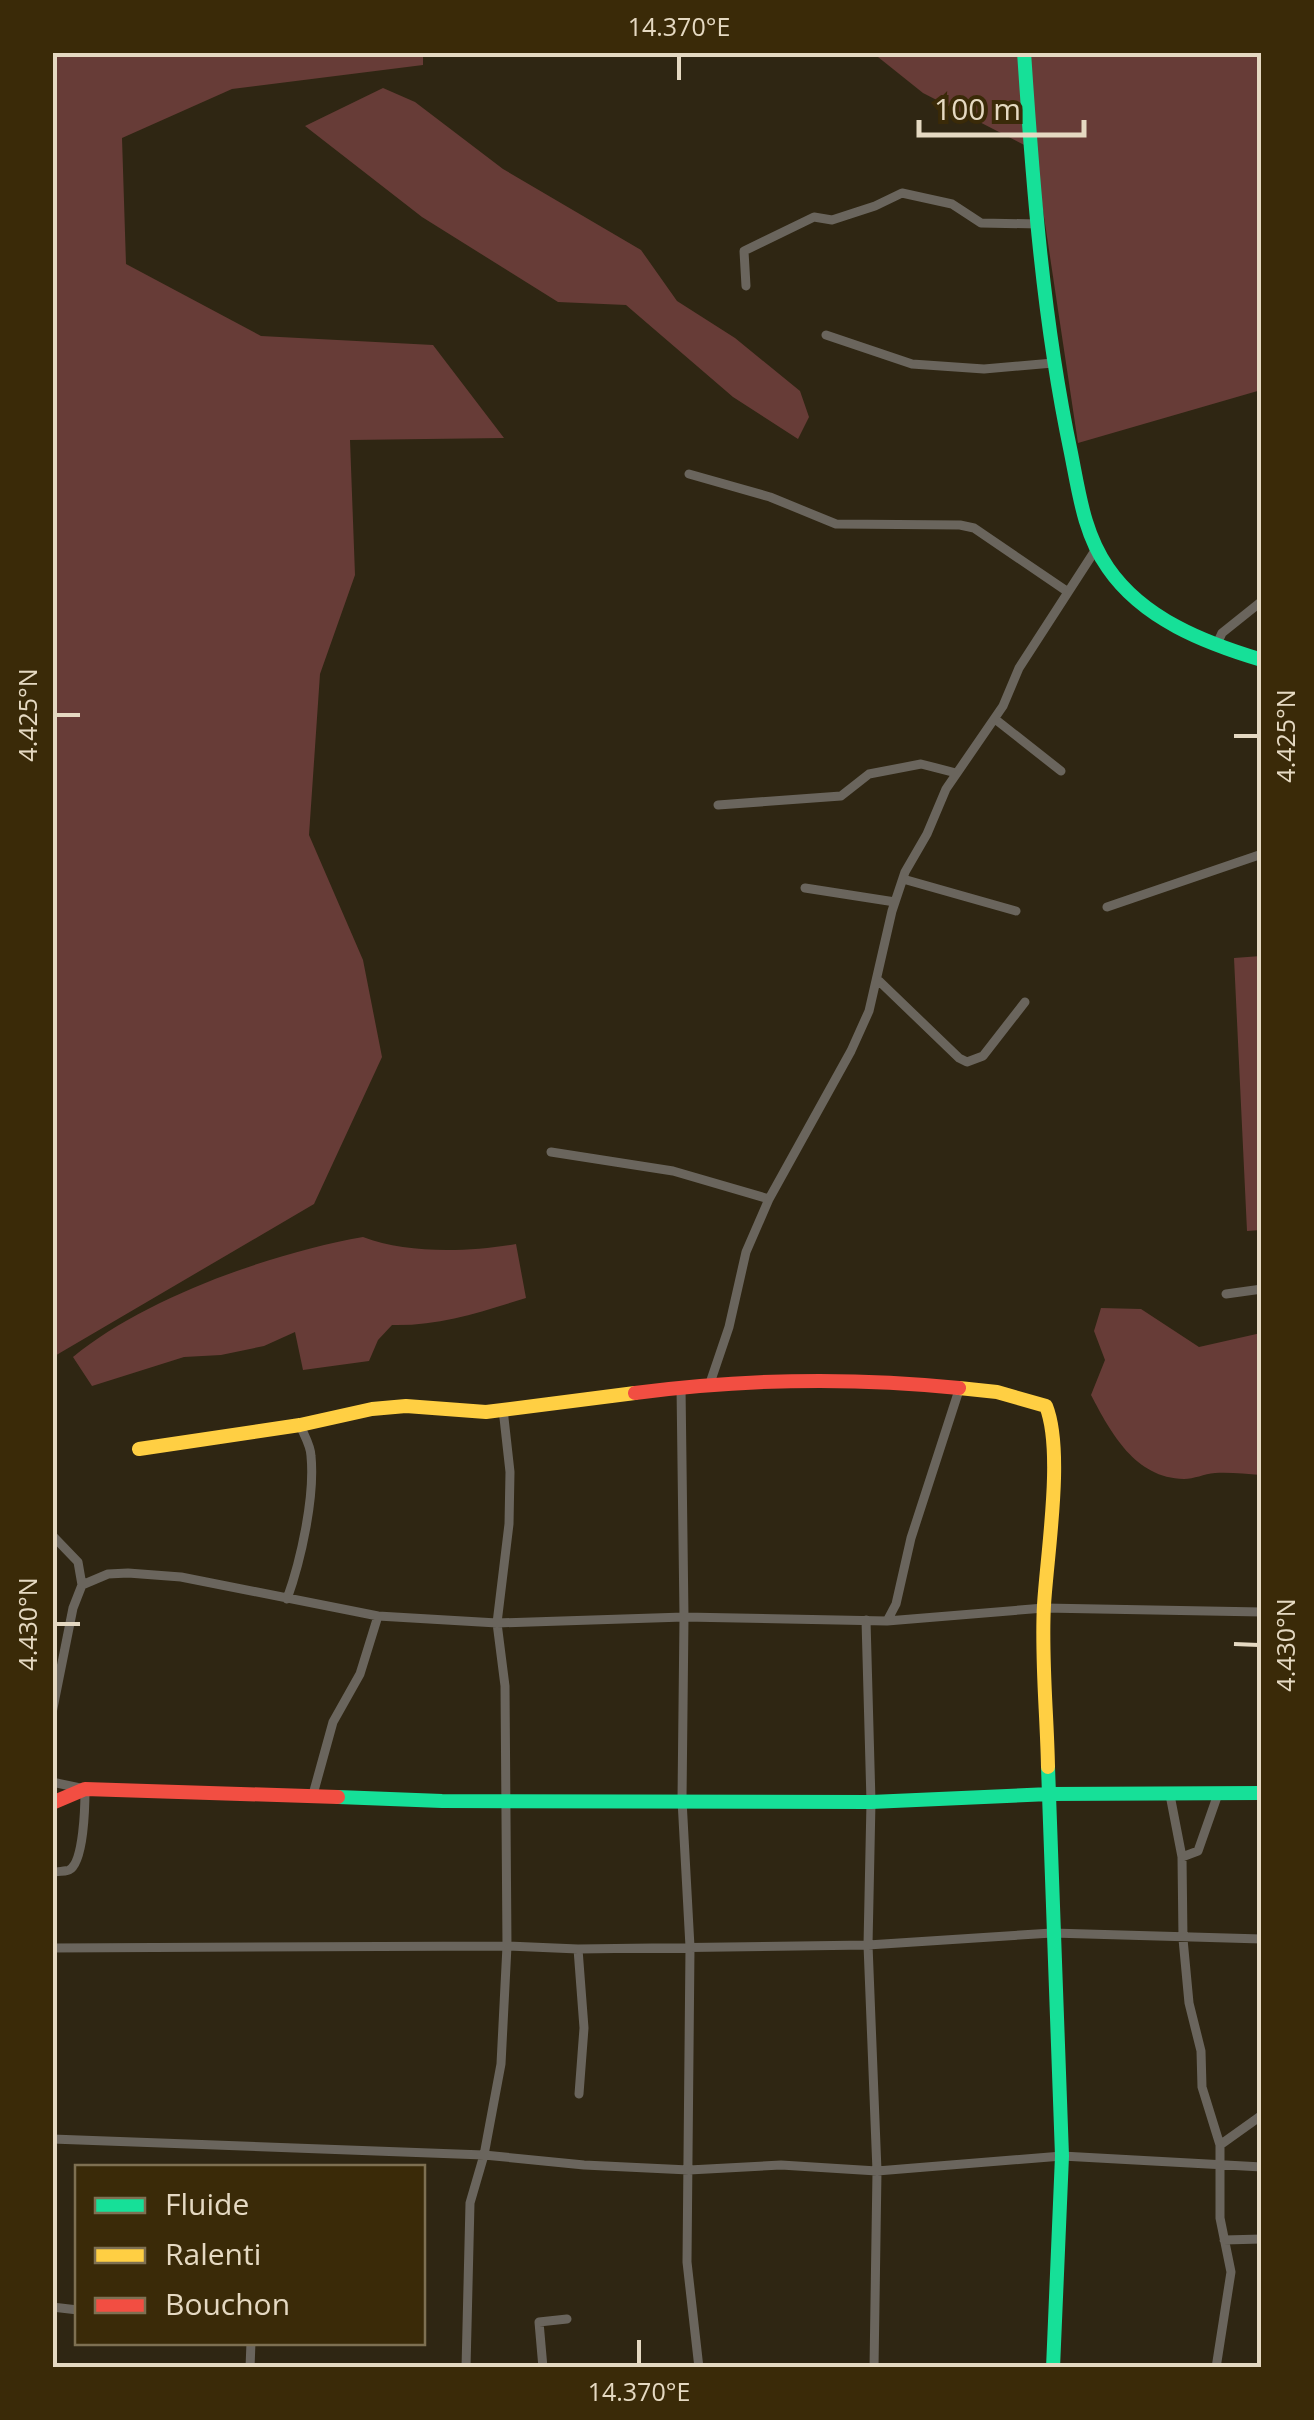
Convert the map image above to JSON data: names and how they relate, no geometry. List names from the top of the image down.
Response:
{
  "legend": ["Fluide", "Ralenti", "Bouchon"],
  "scale_bar": "100 m",
  "coordinates": ["14.370°E", "4.425°N", "4.430°N"]
}
